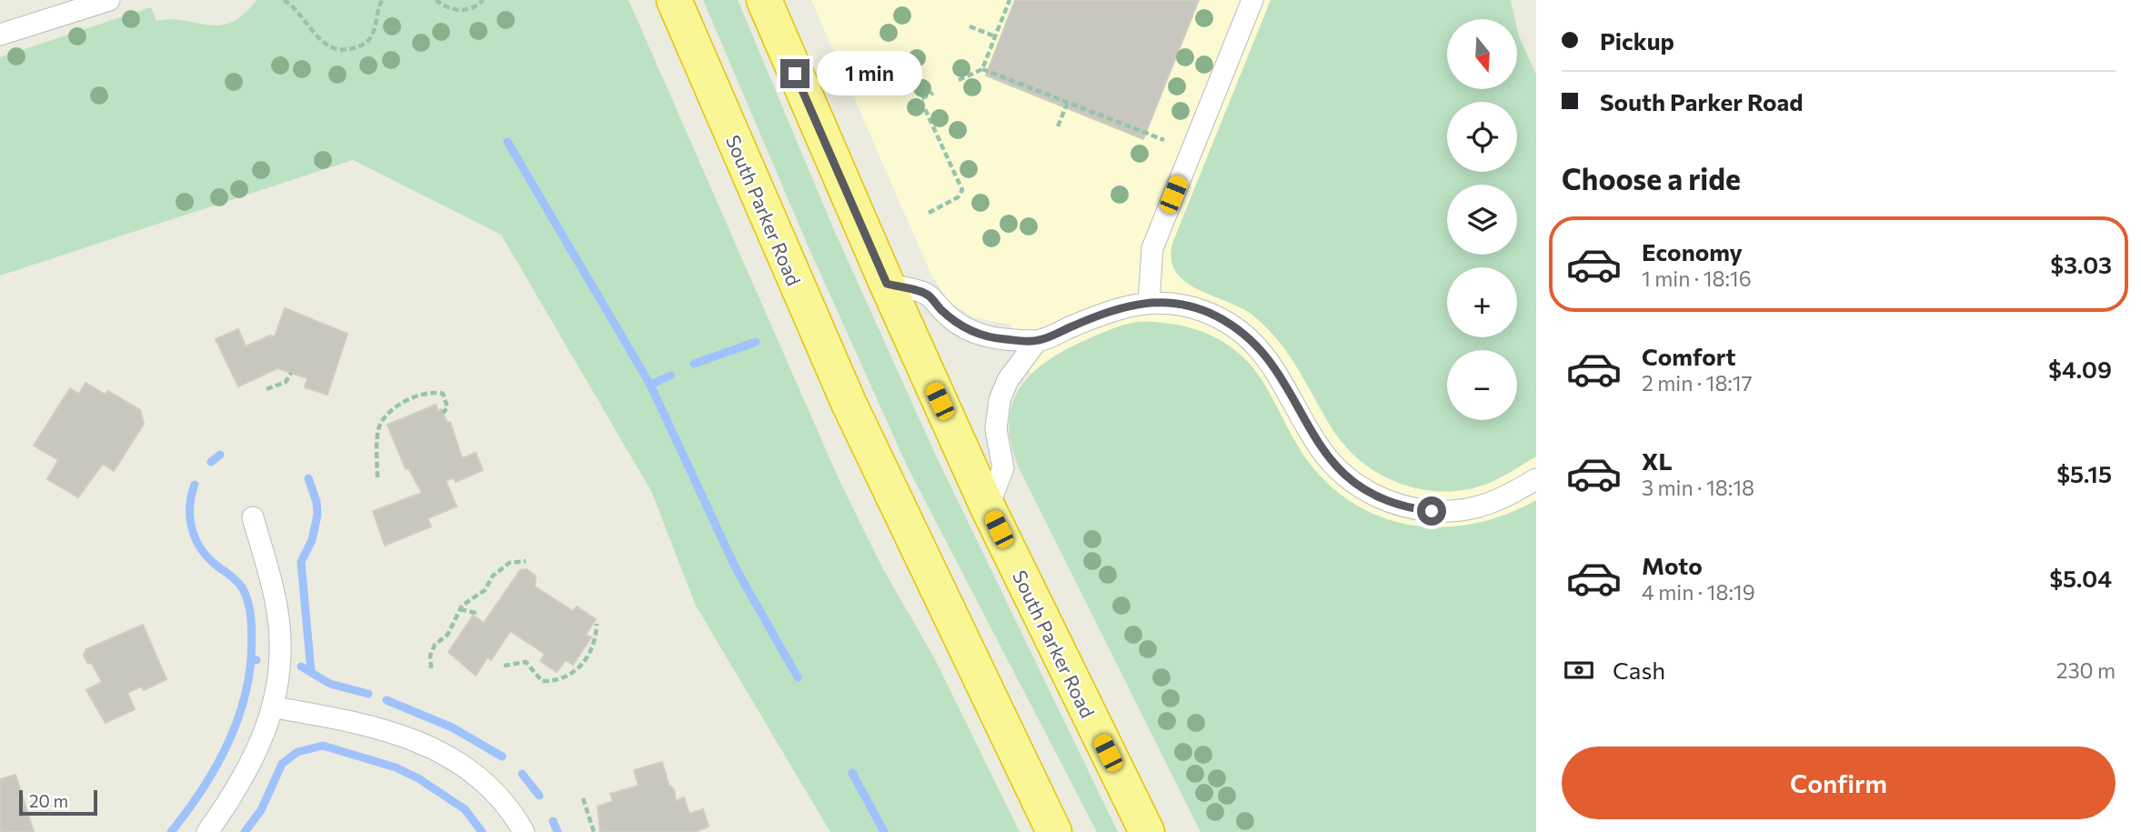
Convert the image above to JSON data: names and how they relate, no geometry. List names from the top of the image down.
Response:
{
  "streets": {
    "highway": ["South Parker Road"]
  },
  "scale_bar": "20 m",
  "north": "bottom",
  "page": {
    "banner": ["Pickup", "South Parker Road"],
    "map_buttons": ["+", "−"],
    "bubble": "1 min",
    "heading": "Choose a ride",
    "list": [
      {
        "name": "Economy",
        "note": "1 min · 18:16",
        "value": "$3.03"
      },
      {
        "name": "Comfort",
        "note": "2 min · 18:17",
        "value": "$4.09"
      },
      {
        "name": "XL",
        "note": "3 min · 18:18",
        "value": "$5.15"
      },
      {
        "name": "Moto",
        "note": "4 min · 18:19",
        "value": "$5.04"
      }
    ],
    "pay": ["Cash", "230 m"],
    "buttons": "Confirm",
    "scale": "20 m"
  }
}
